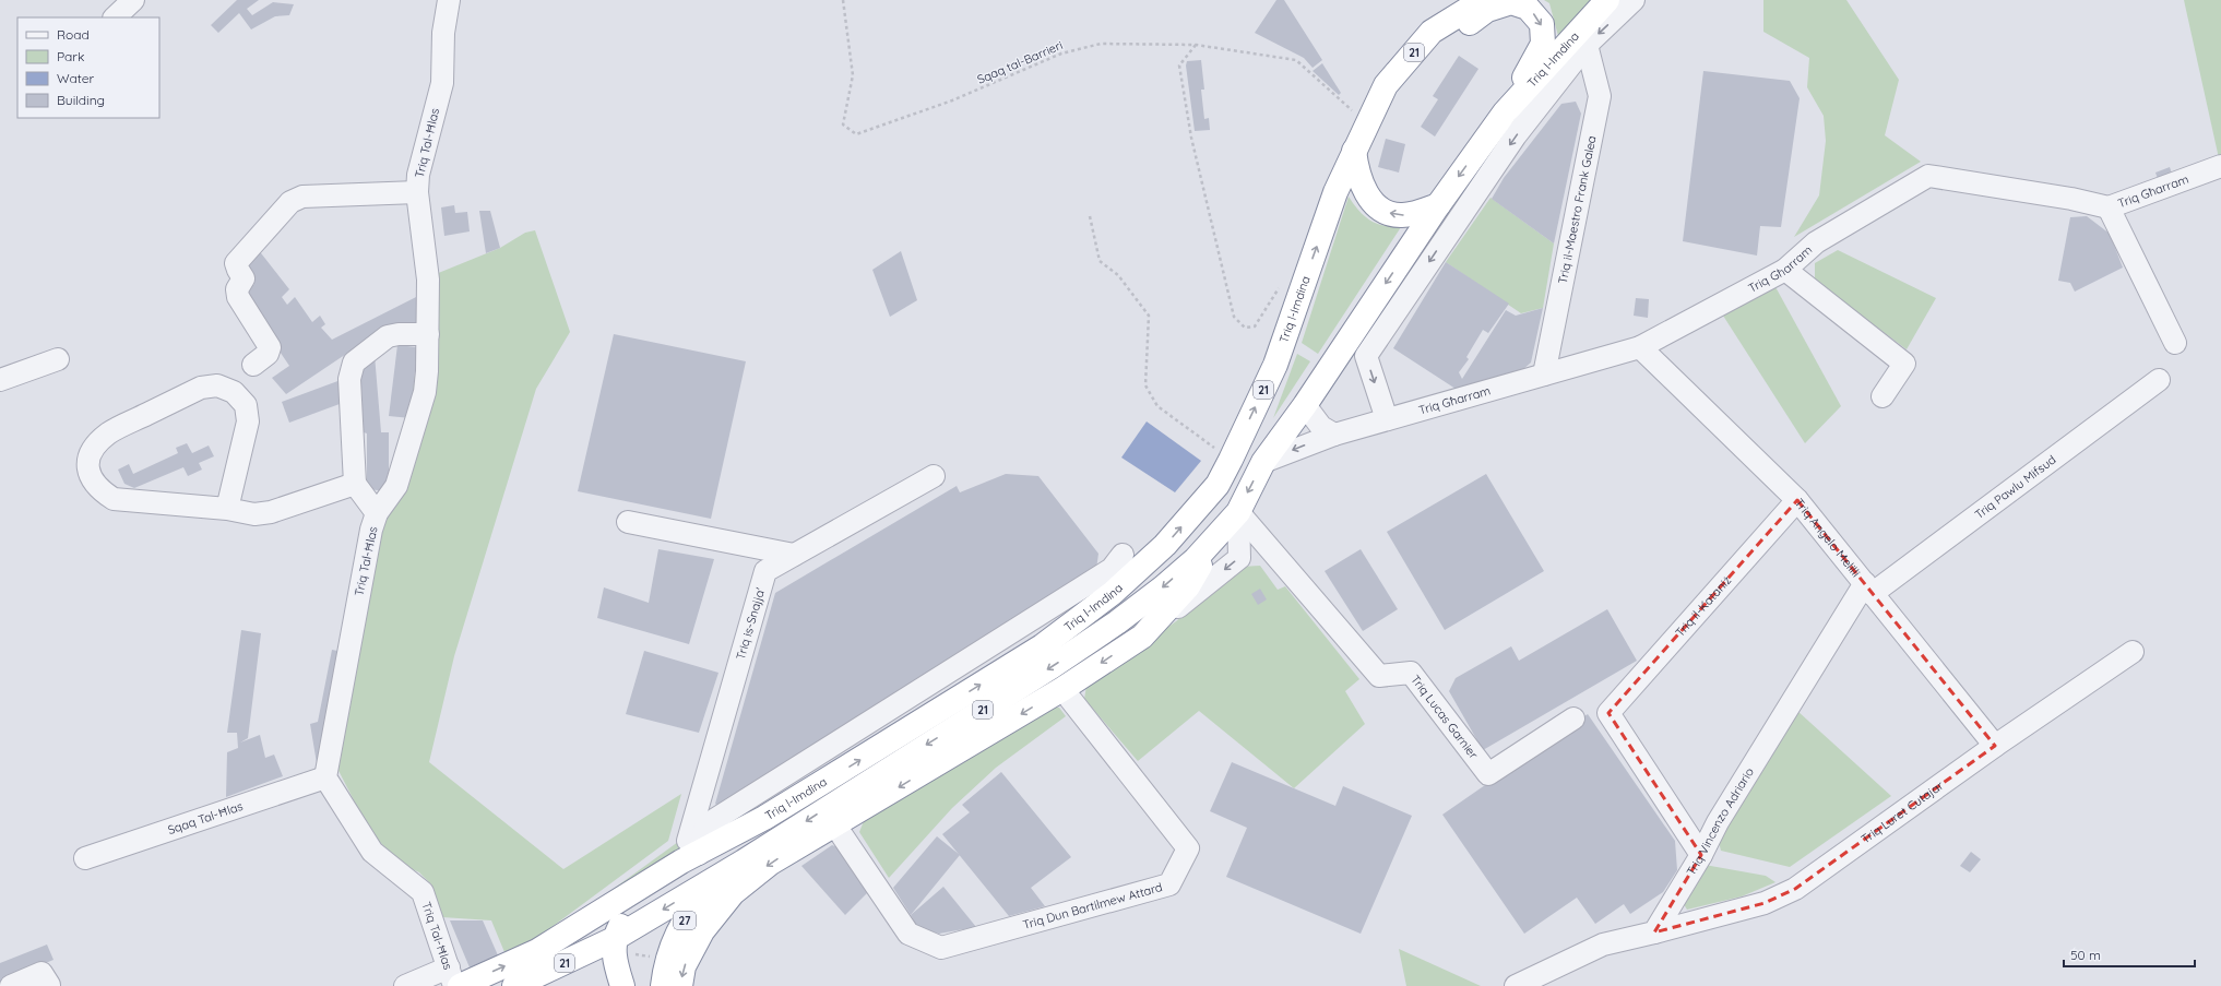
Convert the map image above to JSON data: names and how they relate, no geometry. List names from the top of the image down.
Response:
{
  "streets": {
    "highway": ["21", "Triq l-Imdina", "27"],
    "street": [
      "Triq Tal-Ħlas",
      "Triq Għarram",
      "Triq il-Maestro Frank Galea",
      "Triq Pawlu Mifsud",
      "Triq Angelo Melilli",
      "Triq il-Kataniż",
      "Triq is-Snajja'",
      "Triq Lucas Garnier",
      "Triq Luret Cutajar",
      "Sqaq Tal-Ħlas",
      "Triq Vincenzo Adriario",
      "Triq Dun Bartilmew Attard"
    ],
    "path": ["Sqaq tal-Barrieri"]
  },
  "crossings": [
    ["Triq l-Imdina", "Sqaq tal-Barrieri"],
    ["Triq l-Imdina", "Triq Tal-Ħlas"],
    ["Triq l-Imdina", "Triq Għarram"],
    ["Triq l-Imdina", "Triq is-Snajja'"],
    ["Triq l-Imdina", "Triq Lucas Garnier"],
    ["Triq l-Imdina", "27"],
    ["Triq Tal-Ħlas", "Sqaq Tal-Ħlas"],
    ["Triq Għarram", "Triq il-Maestro Frank Galea"],
    ["Triq Għarram", "Triq Angelo Melilli"],
    ["Triq Pawlu Mifsud", "Triq Angelo Melilli"],
    ["Triq Pawlu Mifsud", "Triq Vincenzo Adriario"],
    ["Triq Angelo Melilli", "Triq il-Kataniż"],
    ["Triq Angelo Melilli", "Triq Luret Cutajar"],
    ["Triq Angelo Melilli", "Triq Vincenzo Adriario"],
    ["Triq il-Kataniż", "Triq Vincenzo Adriario"],
    ["Triq Luret Cutajar", "Triq Vincenzo Adriario"]
  ],
  "legend": [
    "Road",
    "Park",
    "Water",
    "Building"
  ],
  "scale_bar": "50 m"
}
